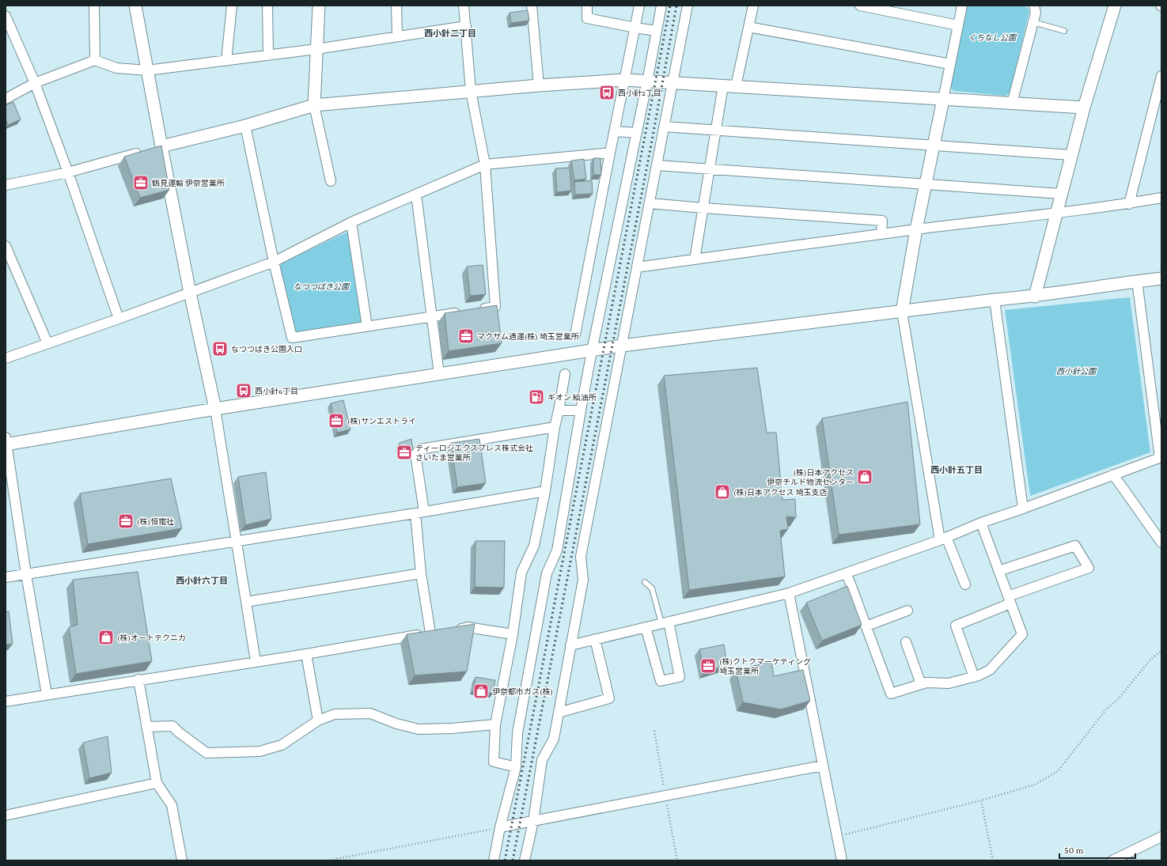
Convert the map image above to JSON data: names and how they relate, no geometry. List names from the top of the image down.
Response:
{
  "districts": ["西小針二丁目", "西小針五丁目", "西小針六丁目"],
  "parks": ["くちなし公園", "なつつばき公園", "西小針公園"],
  "places": {
    "bus stop": ["西小針2丁目", "なつつばき公園入口", "西小針6丁目"],
    "office": [
      "鶴見運輸 伊奈営業所",
      "マクサム通運(株) 埼玉営業所",
      "(株)サンエストライ",
      "ティーロジエクスプレス株式会社 さいたま営業所",
      "(株)恒電社",
      "(株)クトクマーケティング 埼玉営業所"
    ],
    "fuel station": ["ギオン 給油所"],
    "shop": [
      "(株)日本アクセス 伊奈チルド物流センター",
      "(株)日本アクセス 埼玉支店",
      "(株)オートテクニカ",
      "伊奈都市ガス(株)"
    ]
  },
  "scale_bar": "50 m"
}
